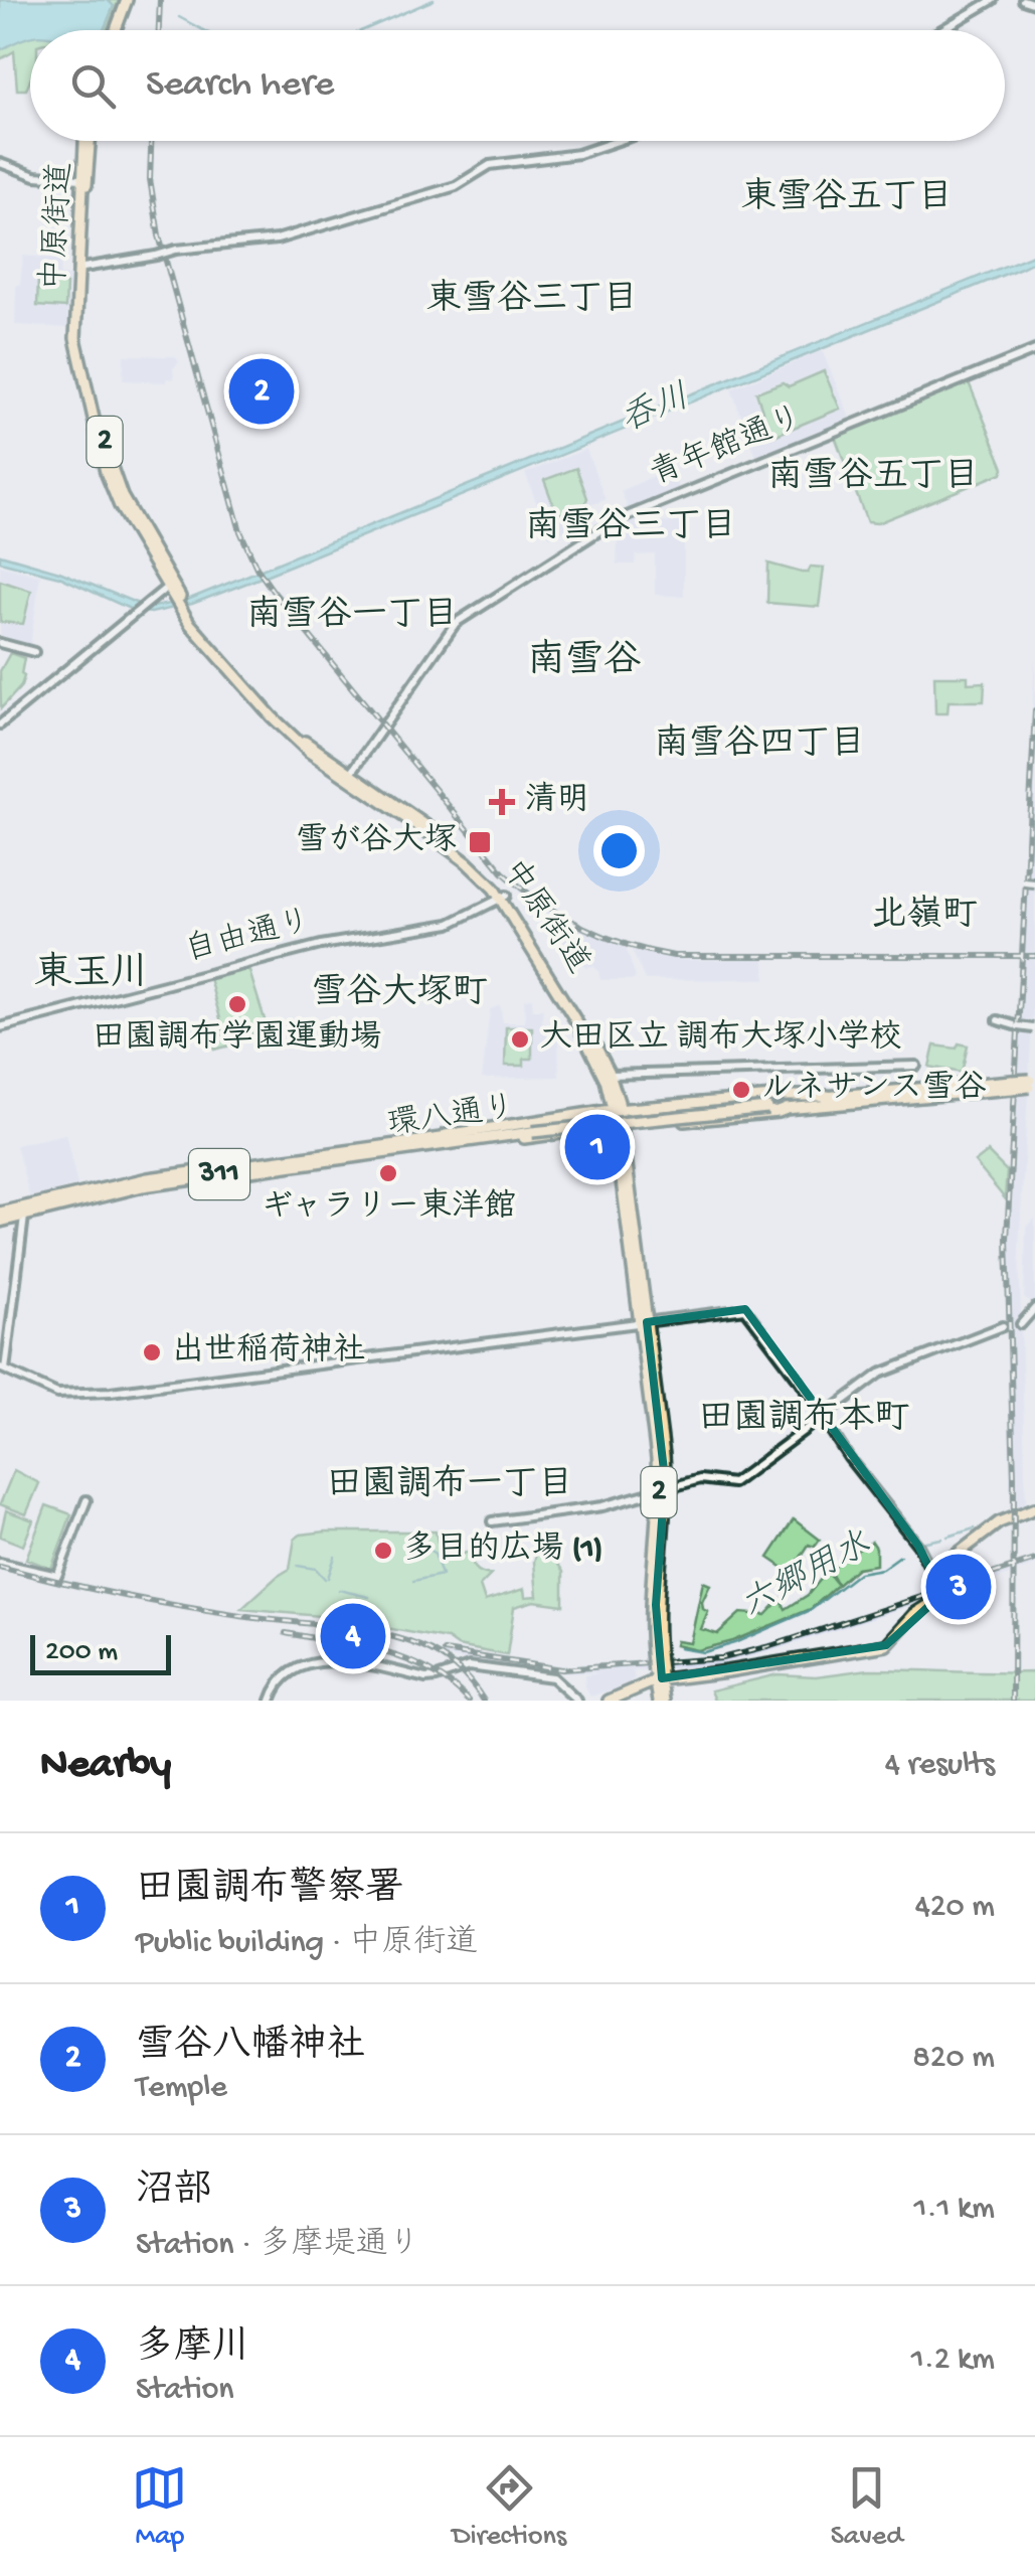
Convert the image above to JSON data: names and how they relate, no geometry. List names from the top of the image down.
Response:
{
  "streets": {
    "main road": [
      "中原街道",
      "2",
      "環八通り",
      "311"
    ],
    "street": ["青年館通り", "自由通り"]
  },
  "crossings": [
    ["中原街道", "青年館通り"],
    ["中原街道", "自由通り"],
    ["中原街道", "311"],
    ["環八通り", "311"]
  ],
  "districts": [
    "東雪谷五丁目",
    "東雪谷三丁目",
    "南雪谷五丁目",
    "南雪谷三丁目",
    "南雪谷一丁目",
    "南雪谷",
    "南雪谷四丁目",
    "北嶺町",
    "東玉川",
    "雪谷大塚町",
    "田園調布本町",
    "田園調布一丁目"
  ],
  "water": ["呑川", "六郷用水"],
  "places": {
    "health": ["清明"],
    "transit": ["雪が谷大塚"],
    "other": [
      "田園調布学園運動場",
      "大田区立 調布大塚小学校",
      "ルネサンス雪谷",
      "ギャラリー東洋館",
      "出世稲荷神社",
      "多目的広場 (1)"
    ]
  },
  "scale_bar": "200 m",
  "page": {
    "search": "Search here",
    "pins": [
      "2",
      "1",
      "3",
      "4"
    ],
    "scale": "200 m",
    "heading": ["Nearby", "4 results"],
    "list": [
      {
        "mark": "1",
        "name": "田園調布警察署",
        "note": "Public building · 中原街道",
        "value": "420 m"
      },
      {
        "mark": "2",
        "name": "雪谷八幡神社",
        "note": "Temple",
        "value": "820 m"
      },
      {
        "mark": "3",
        "name": "沼部",
        "note": "Station · 多摩堤通り",
        "value": "1.1 km"
      },
      {
        "mark": "4",
        "name": "多摩川",
        "note": "Station",
        "value": "1.2 km"
      }
    ],
    "nav": ["Map", "Directions", "Saved"]
  }
}
